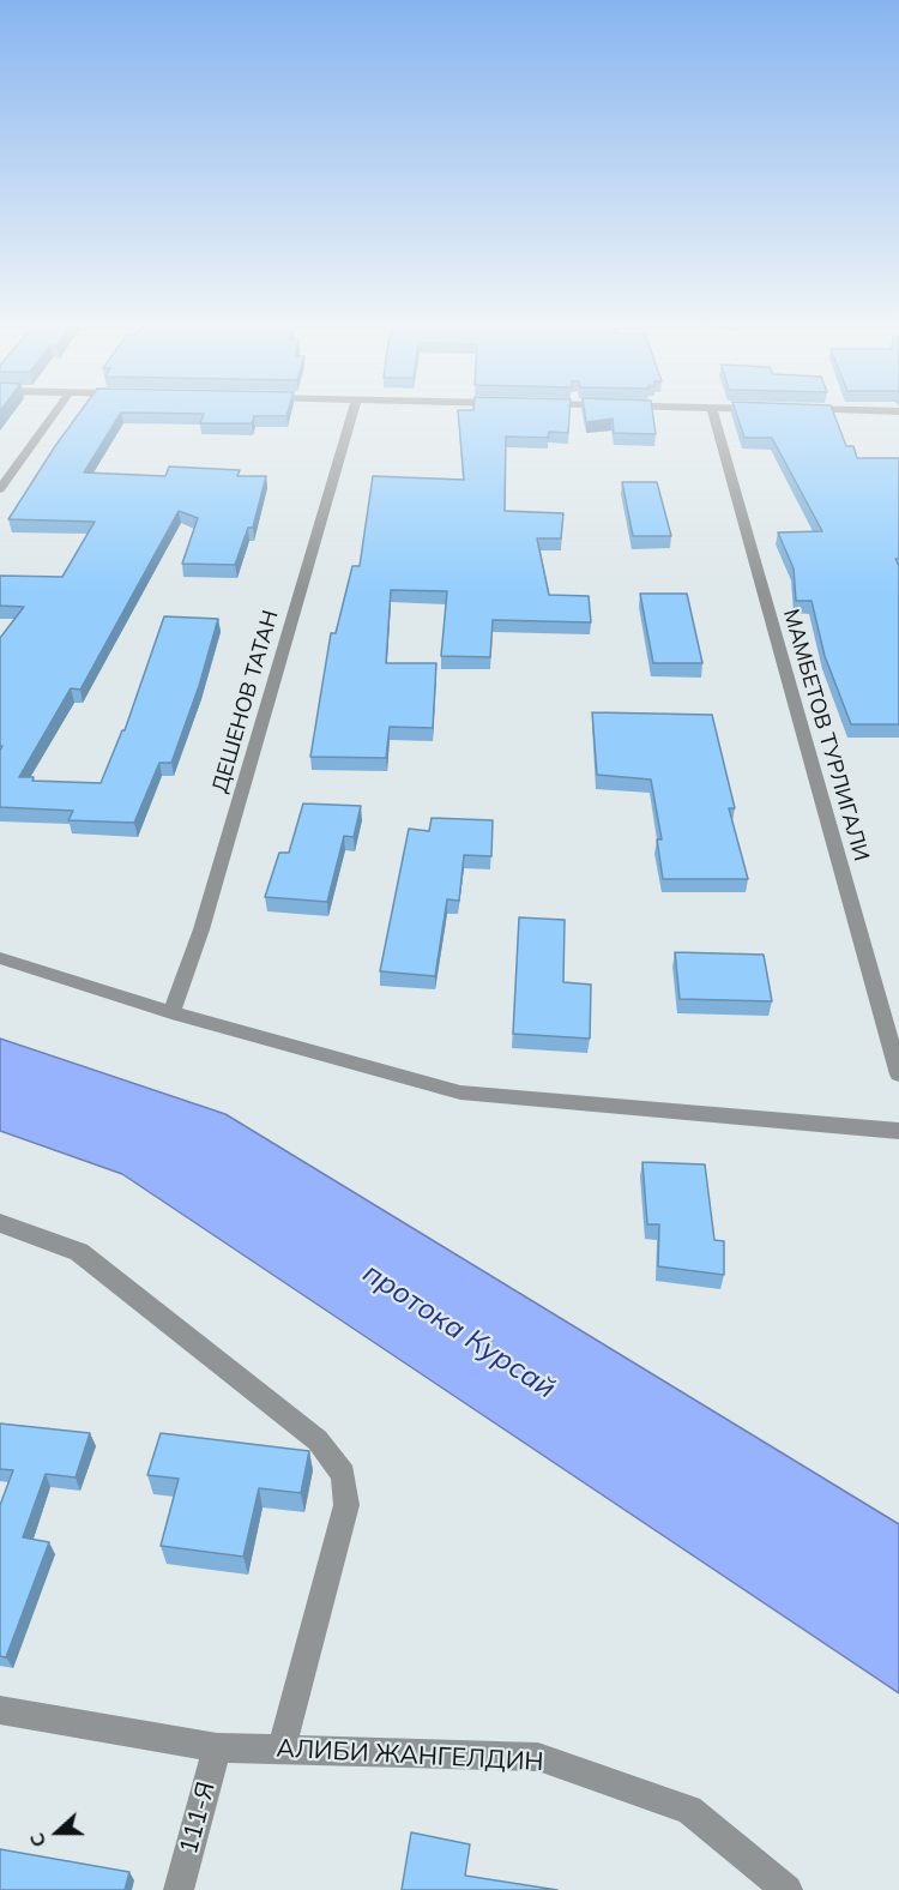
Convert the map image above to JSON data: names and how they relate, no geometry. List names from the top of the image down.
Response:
{
  "streets": {
    "street": [
      "ДЕШЕНОВ ТАТАН",
      "МАМБЕТОВ ТУРЛИГАЛИ",
      "АЛИБИ ЖАНГЕЛДИН",
      "111-Я"
    ]
  },
  "crossings": [
    ["АЛИБИ ЖАНГЕЛДИН", "111-Я"]
  ],
  "water": ["протока Курсай"],
  "north": "left"
}
